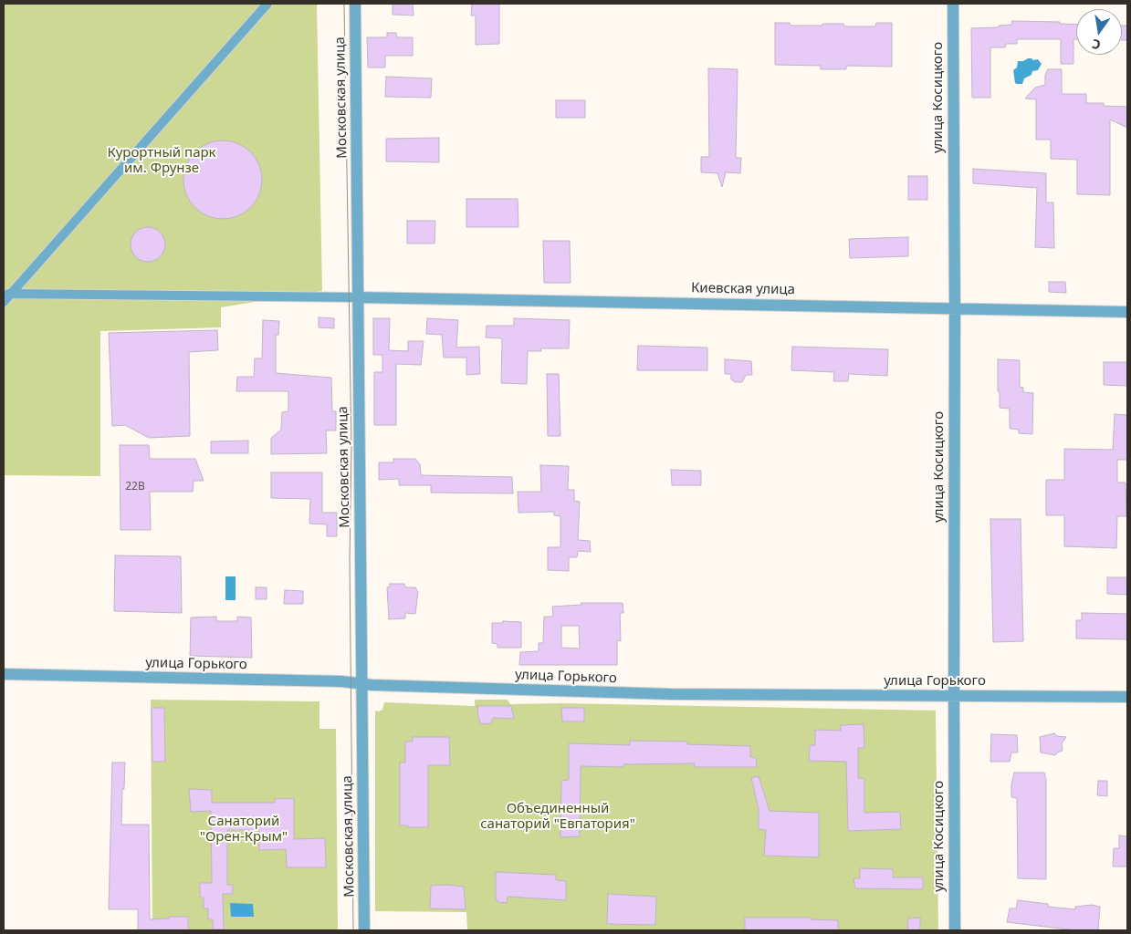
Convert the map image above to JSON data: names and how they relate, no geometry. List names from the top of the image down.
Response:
{
  "streets": {
    "street": [
      "Московская улица",
      "улица Косицкого",
      "Киевская улица",
      "улица Горького"
    ]
  },
  "crossings": [
    ["Московская улица", "Киевская улица"],
    ["Московская улица", "улица Горького"],
    ["улица Косицкого", "Киевская улица"],
    ["улица Косицкого", "улица Горького"]
  ],
  "parks": ["Курортный парк им. Фрунзе", "Объединенный санаторий \"Евпатория\"", "Санаторий \"Орен-Крым\""],
  "house_numbers": ["22В"],
  "north": "bottom"
}
